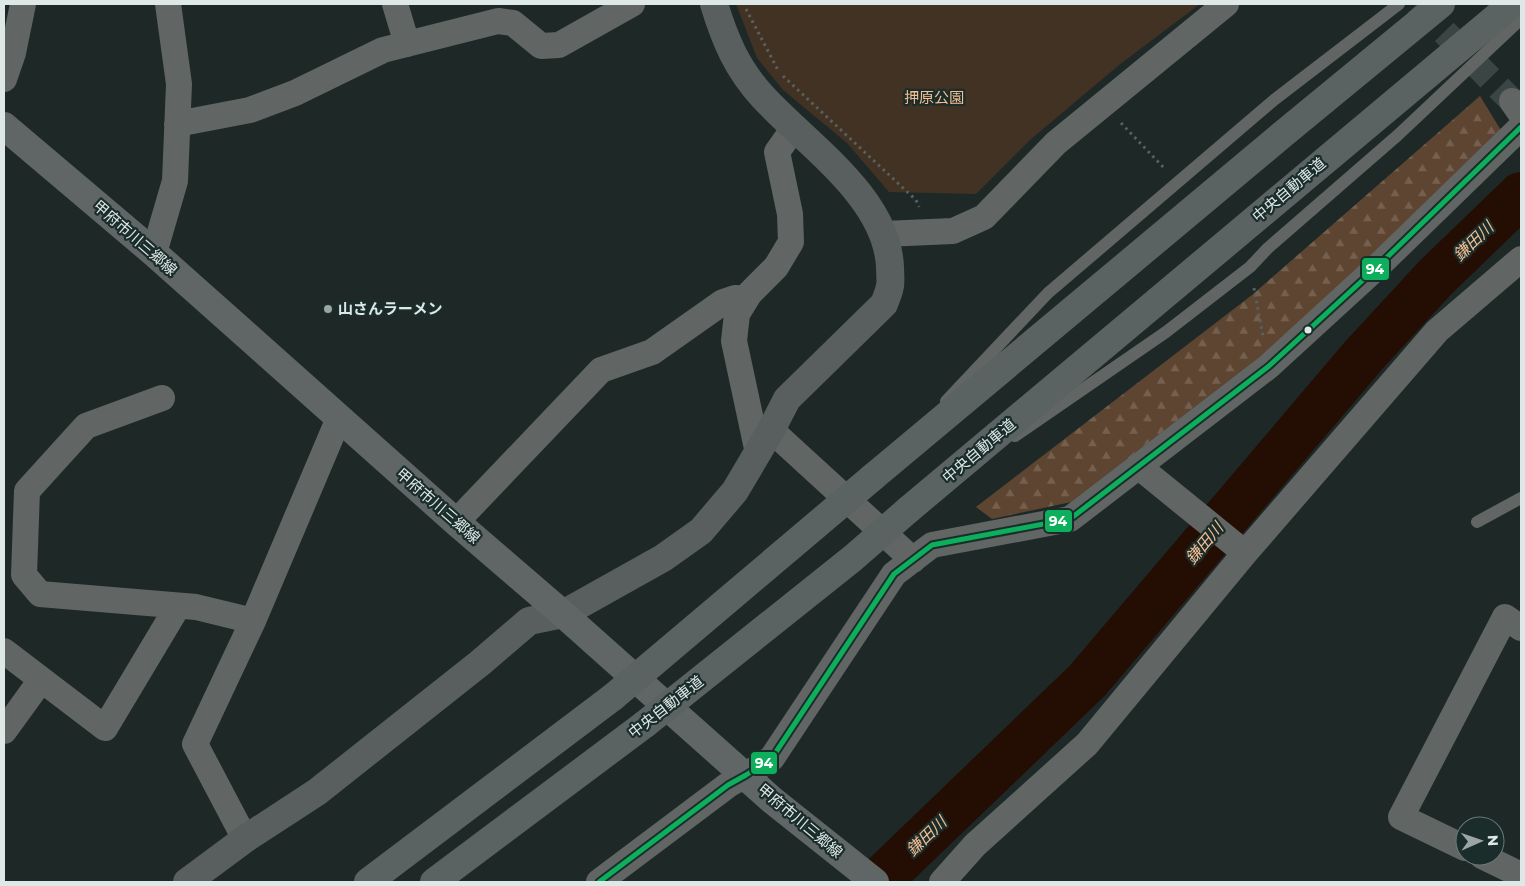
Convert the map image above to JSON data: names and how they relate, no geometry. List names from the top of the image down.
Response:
{
  "streets": {
    "highway": ["中央自動車道"],
    "main road": ["甲府市川三郷線"]
  },
  "water": ["鎌田川"],
  "parks": ["押原公園"],
  "places": ["山さんラーメン"],
  "lines": ["transit line 94"],
  "north": "right"
}
